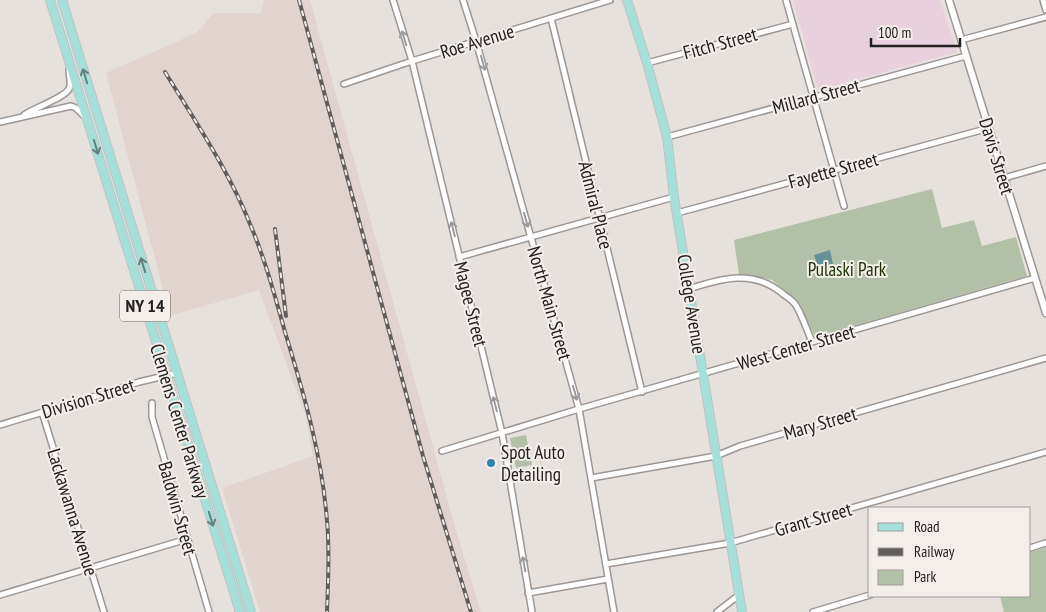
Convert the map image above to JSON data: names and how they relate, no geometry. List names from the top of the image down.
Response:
{
  "streets": {
    "main road": ["College Avenue", "NY 14", "Clemens Center Parkway"],
    "street": [
      "Roe Avenue",
      "Fitch Street",
      "Millard Street",
      "Davis Street",
      "Fayette Street",
      "Admiral Place",
      "North Main Street",
      "Magee Street",
      "West Center Street",
      "Division Street",
      "Mary Street",
      "Baldwin Street",
      "Lackawanna Avenue",
      "Grant Street"
    ]
  },
  "crossings": [
    ["Roe Avenue", "Admiral Place"],
    ["Roe Avenue", "North Main Street"],
    ["Roe Avenue", "Magee Street"],
    ["Fitch Street", "College Avenue"],
    ["Millard Street", "Davis Street"],
    ["Millard Street", "College Avenue"],
    ["Davis Street", "Fayette Street"],
    ["Davis Street", "West Center Street"],
    ["Fayette Street", "College Avenue"],
    ["Admiral Place", "West Center Street"],
    ["North Main Street", "West Center Street"],
    ["North Main Street", "Mary Street"],
    ["North Main Street", "Grant Street"],
    ["Magee Street", "West Center Street"],
    ["College Avenue", "West Center Street"],
    ["College Avenue", "Mary Street"],
    ["College Avenue", "Grant Street"],
    ["Division Street", "Clemens Center Parkway"],
    ["Division Street", "Lackawanna Avenue"]
  ],
  "one_way": ["North Main Street", "Magee Street"],
  "parks": ["Pulaski Park"],
  "places": ["Spot Auto Detailing"],
  "legend": ["Road", "Railway", "Park"],
  "scale_bar": "100 m"
}
